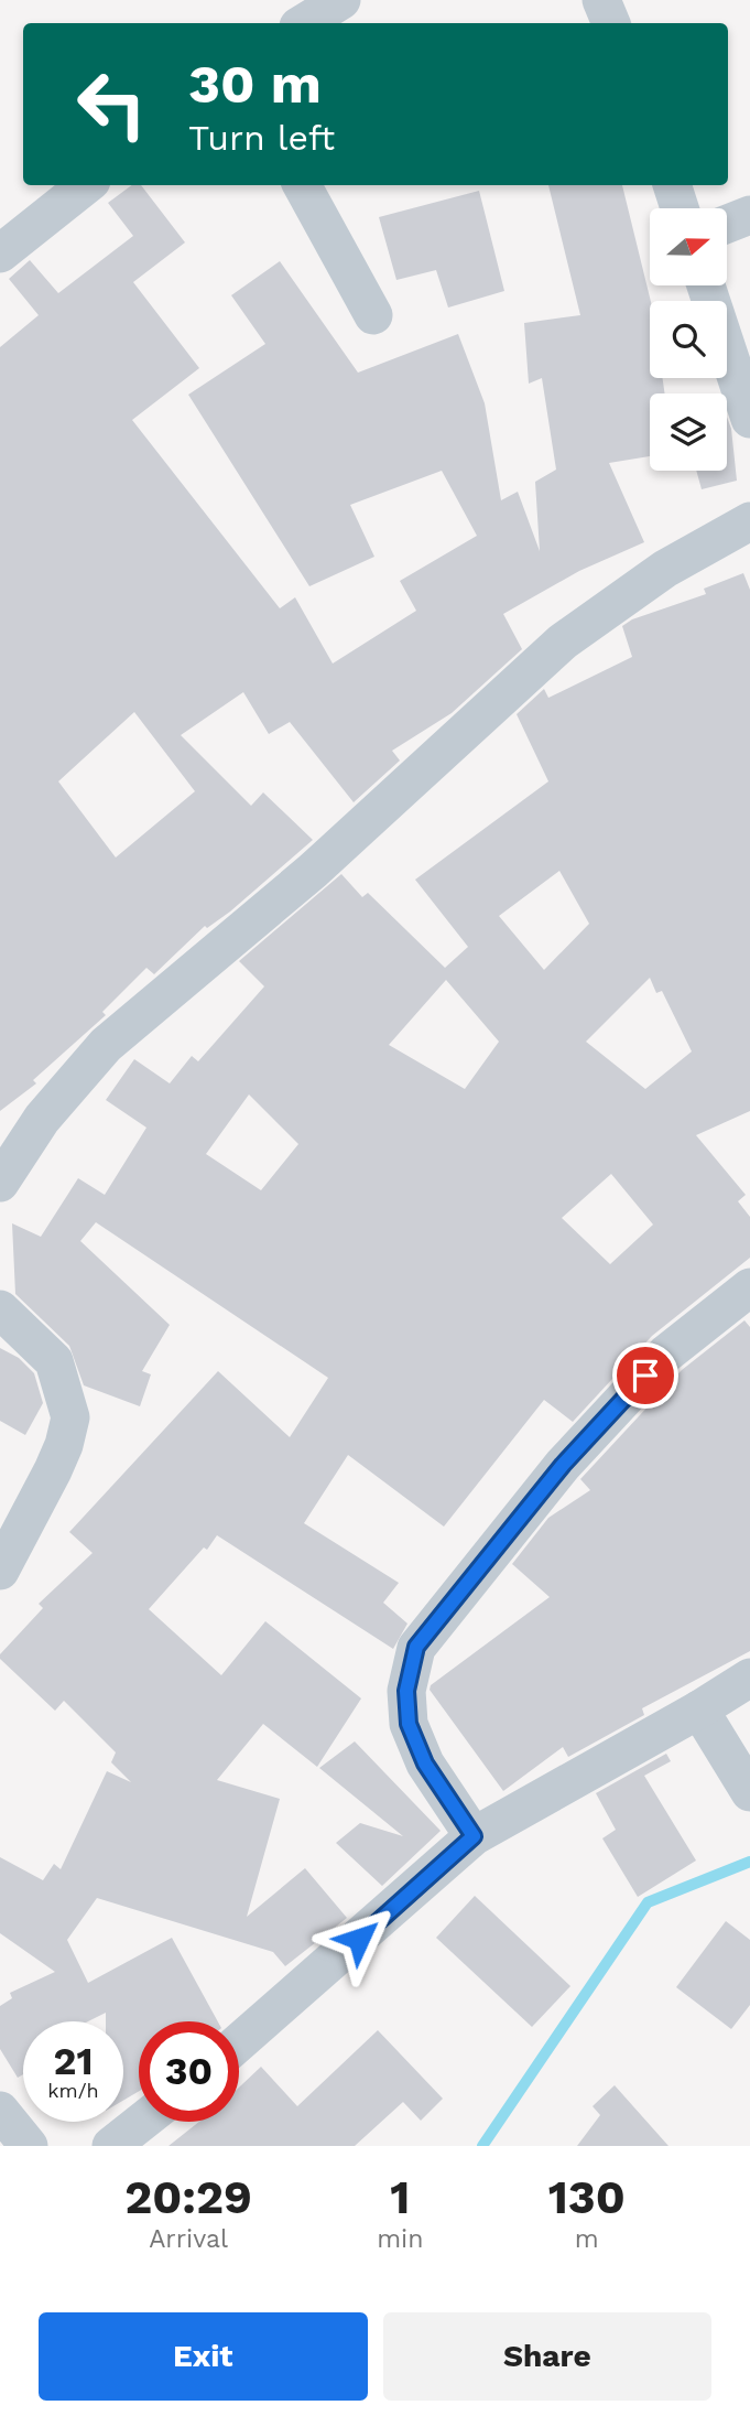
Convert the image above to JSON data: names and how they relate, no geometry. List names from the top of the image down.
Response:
{
  "north": "right",
  "page": {
    "turn": ["30 m", "Turn left"],
    "speed": "21 km/h",
    "limit": "30",
    "eta": [
      "20:29",
      "Arrival",
      "1",
      "min",
      "130",
      "m"
    ],
    "buttons": ["Exit", "Share"]
  }
}
